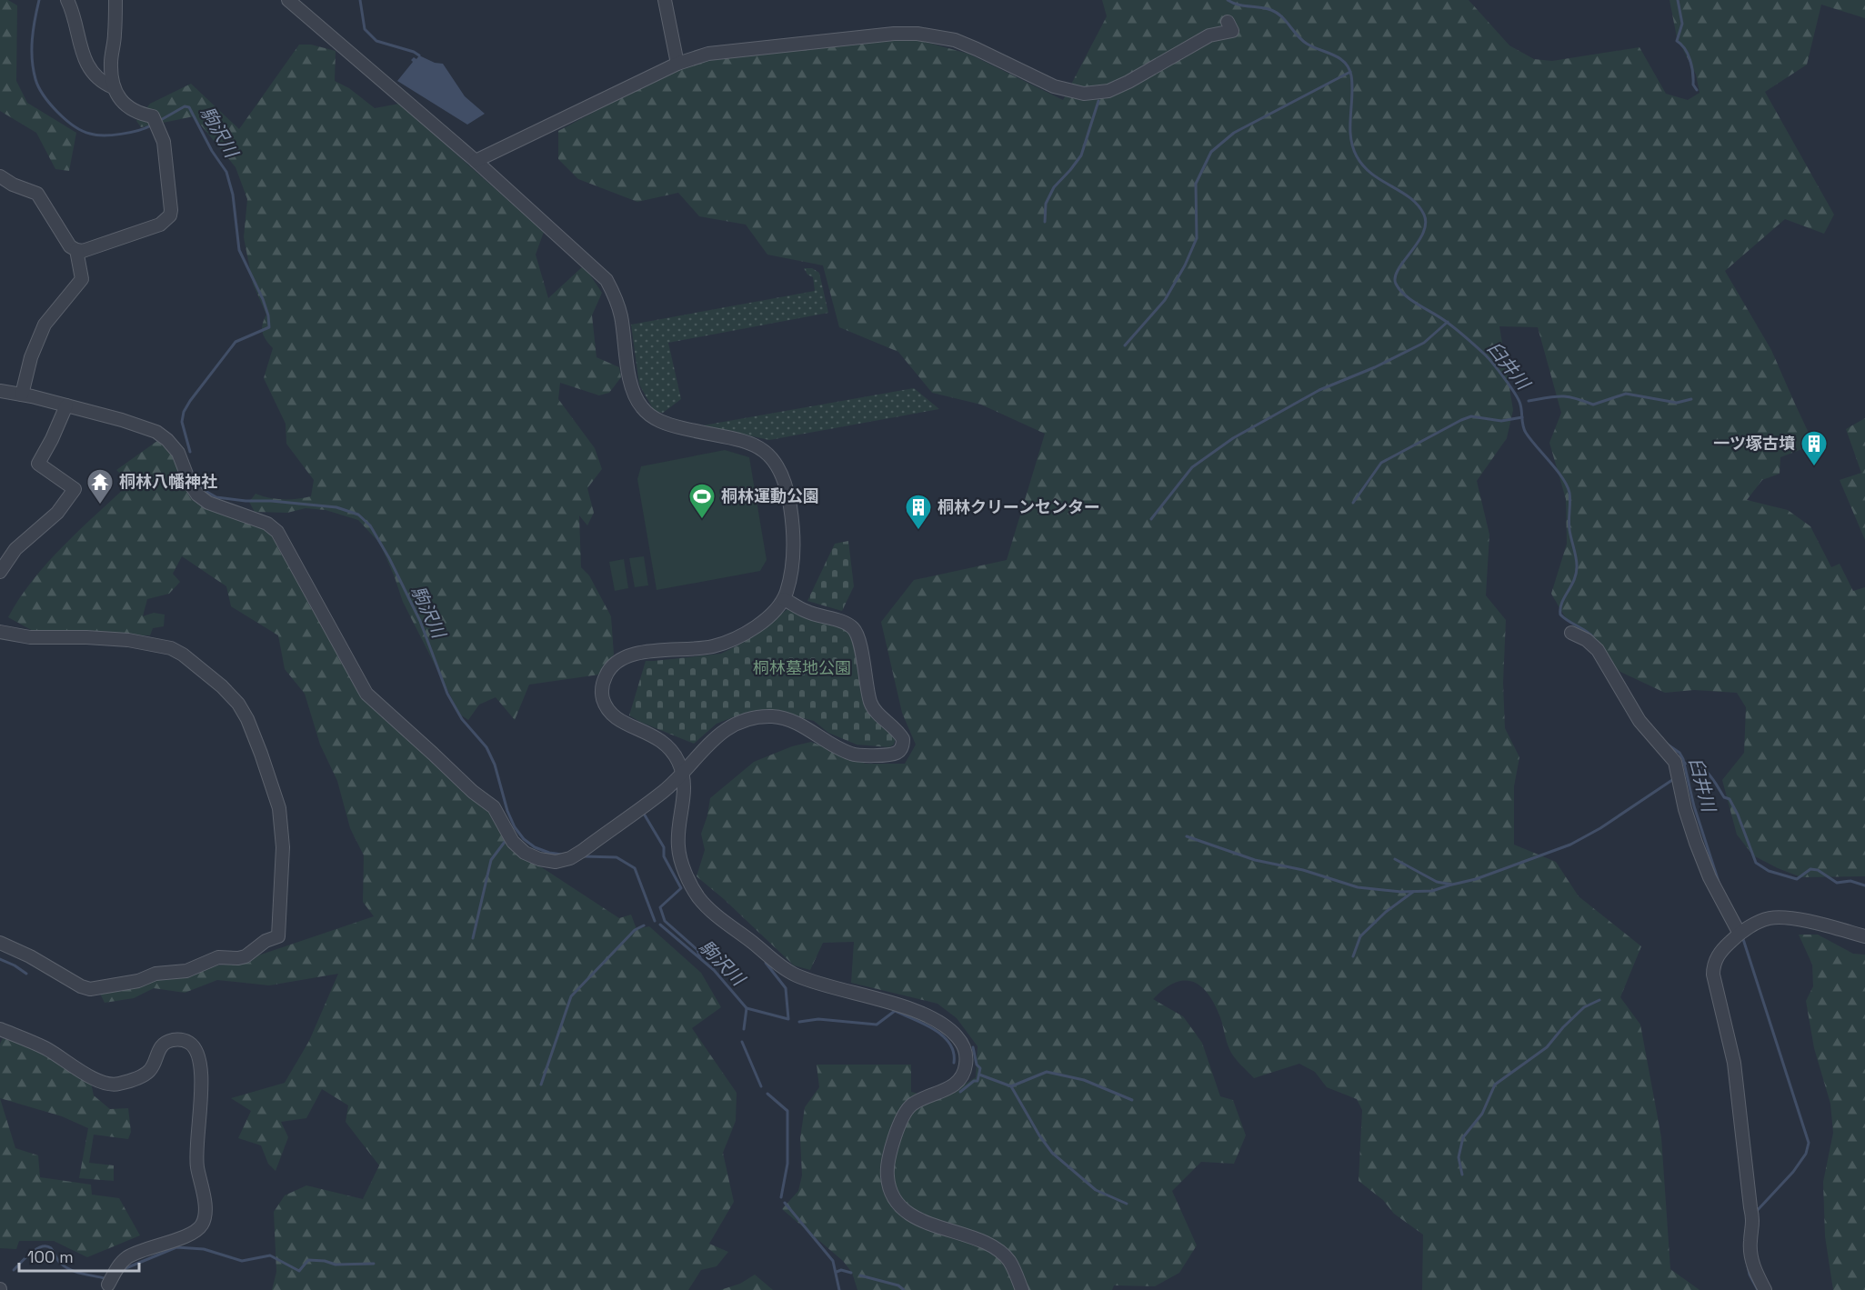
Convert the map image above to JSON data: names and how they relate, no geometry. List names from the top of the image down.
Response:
{
  "water": ["駒沢川", "臼井川"],
  "parks": ["桐林墓地公園"],
  "places": {
    "building": ["一ツ塚古墳", "桐林クリーンセンター"],
    "temple": ["桐林八幡神社"],
    "sports": ["桐林運動公園"]
  },
  "scale_bar": "100 m"
}
